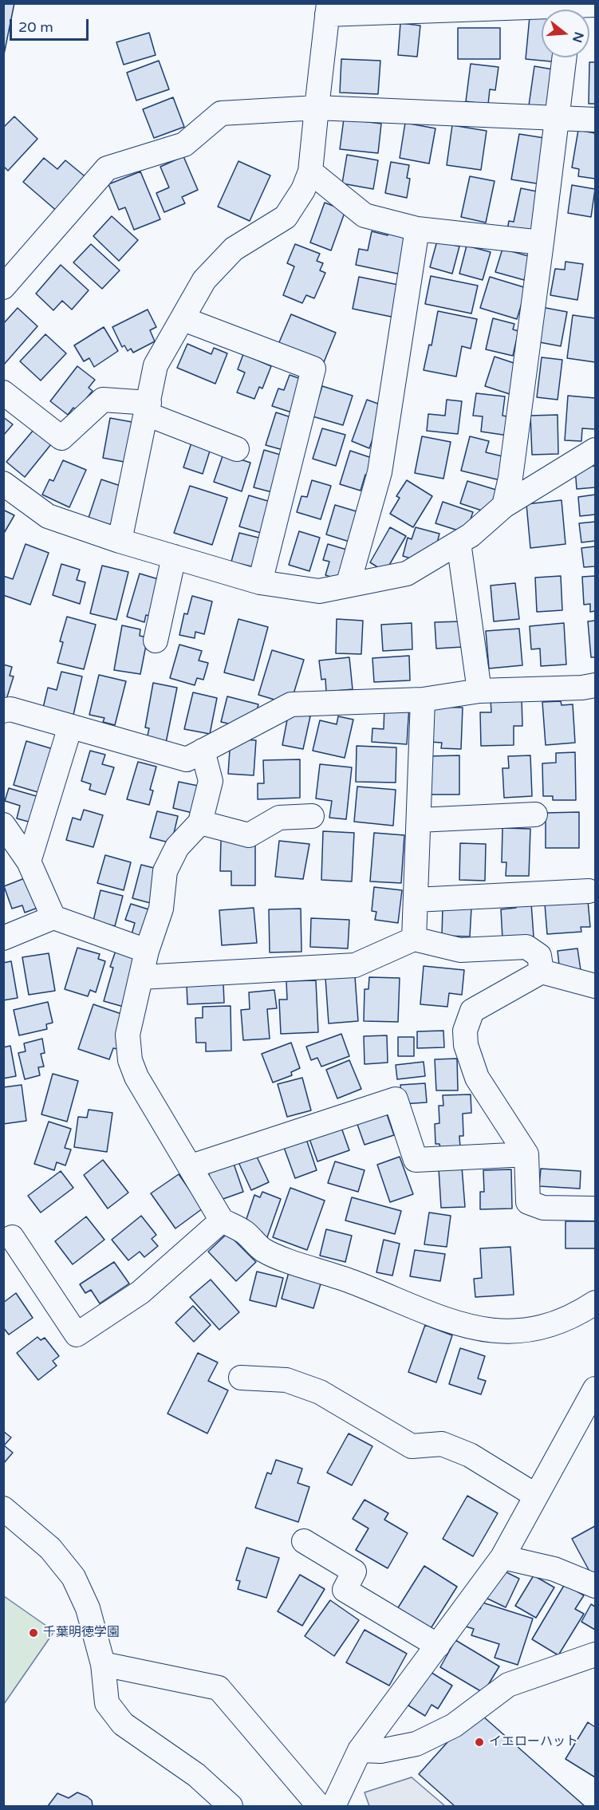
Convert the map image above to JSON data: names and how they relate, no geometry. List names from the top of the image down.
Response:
{
  "places": ["千葉明徳学園", "イエローハット"],
  "scale_bar": "20 m",
  "north": "right"
}
